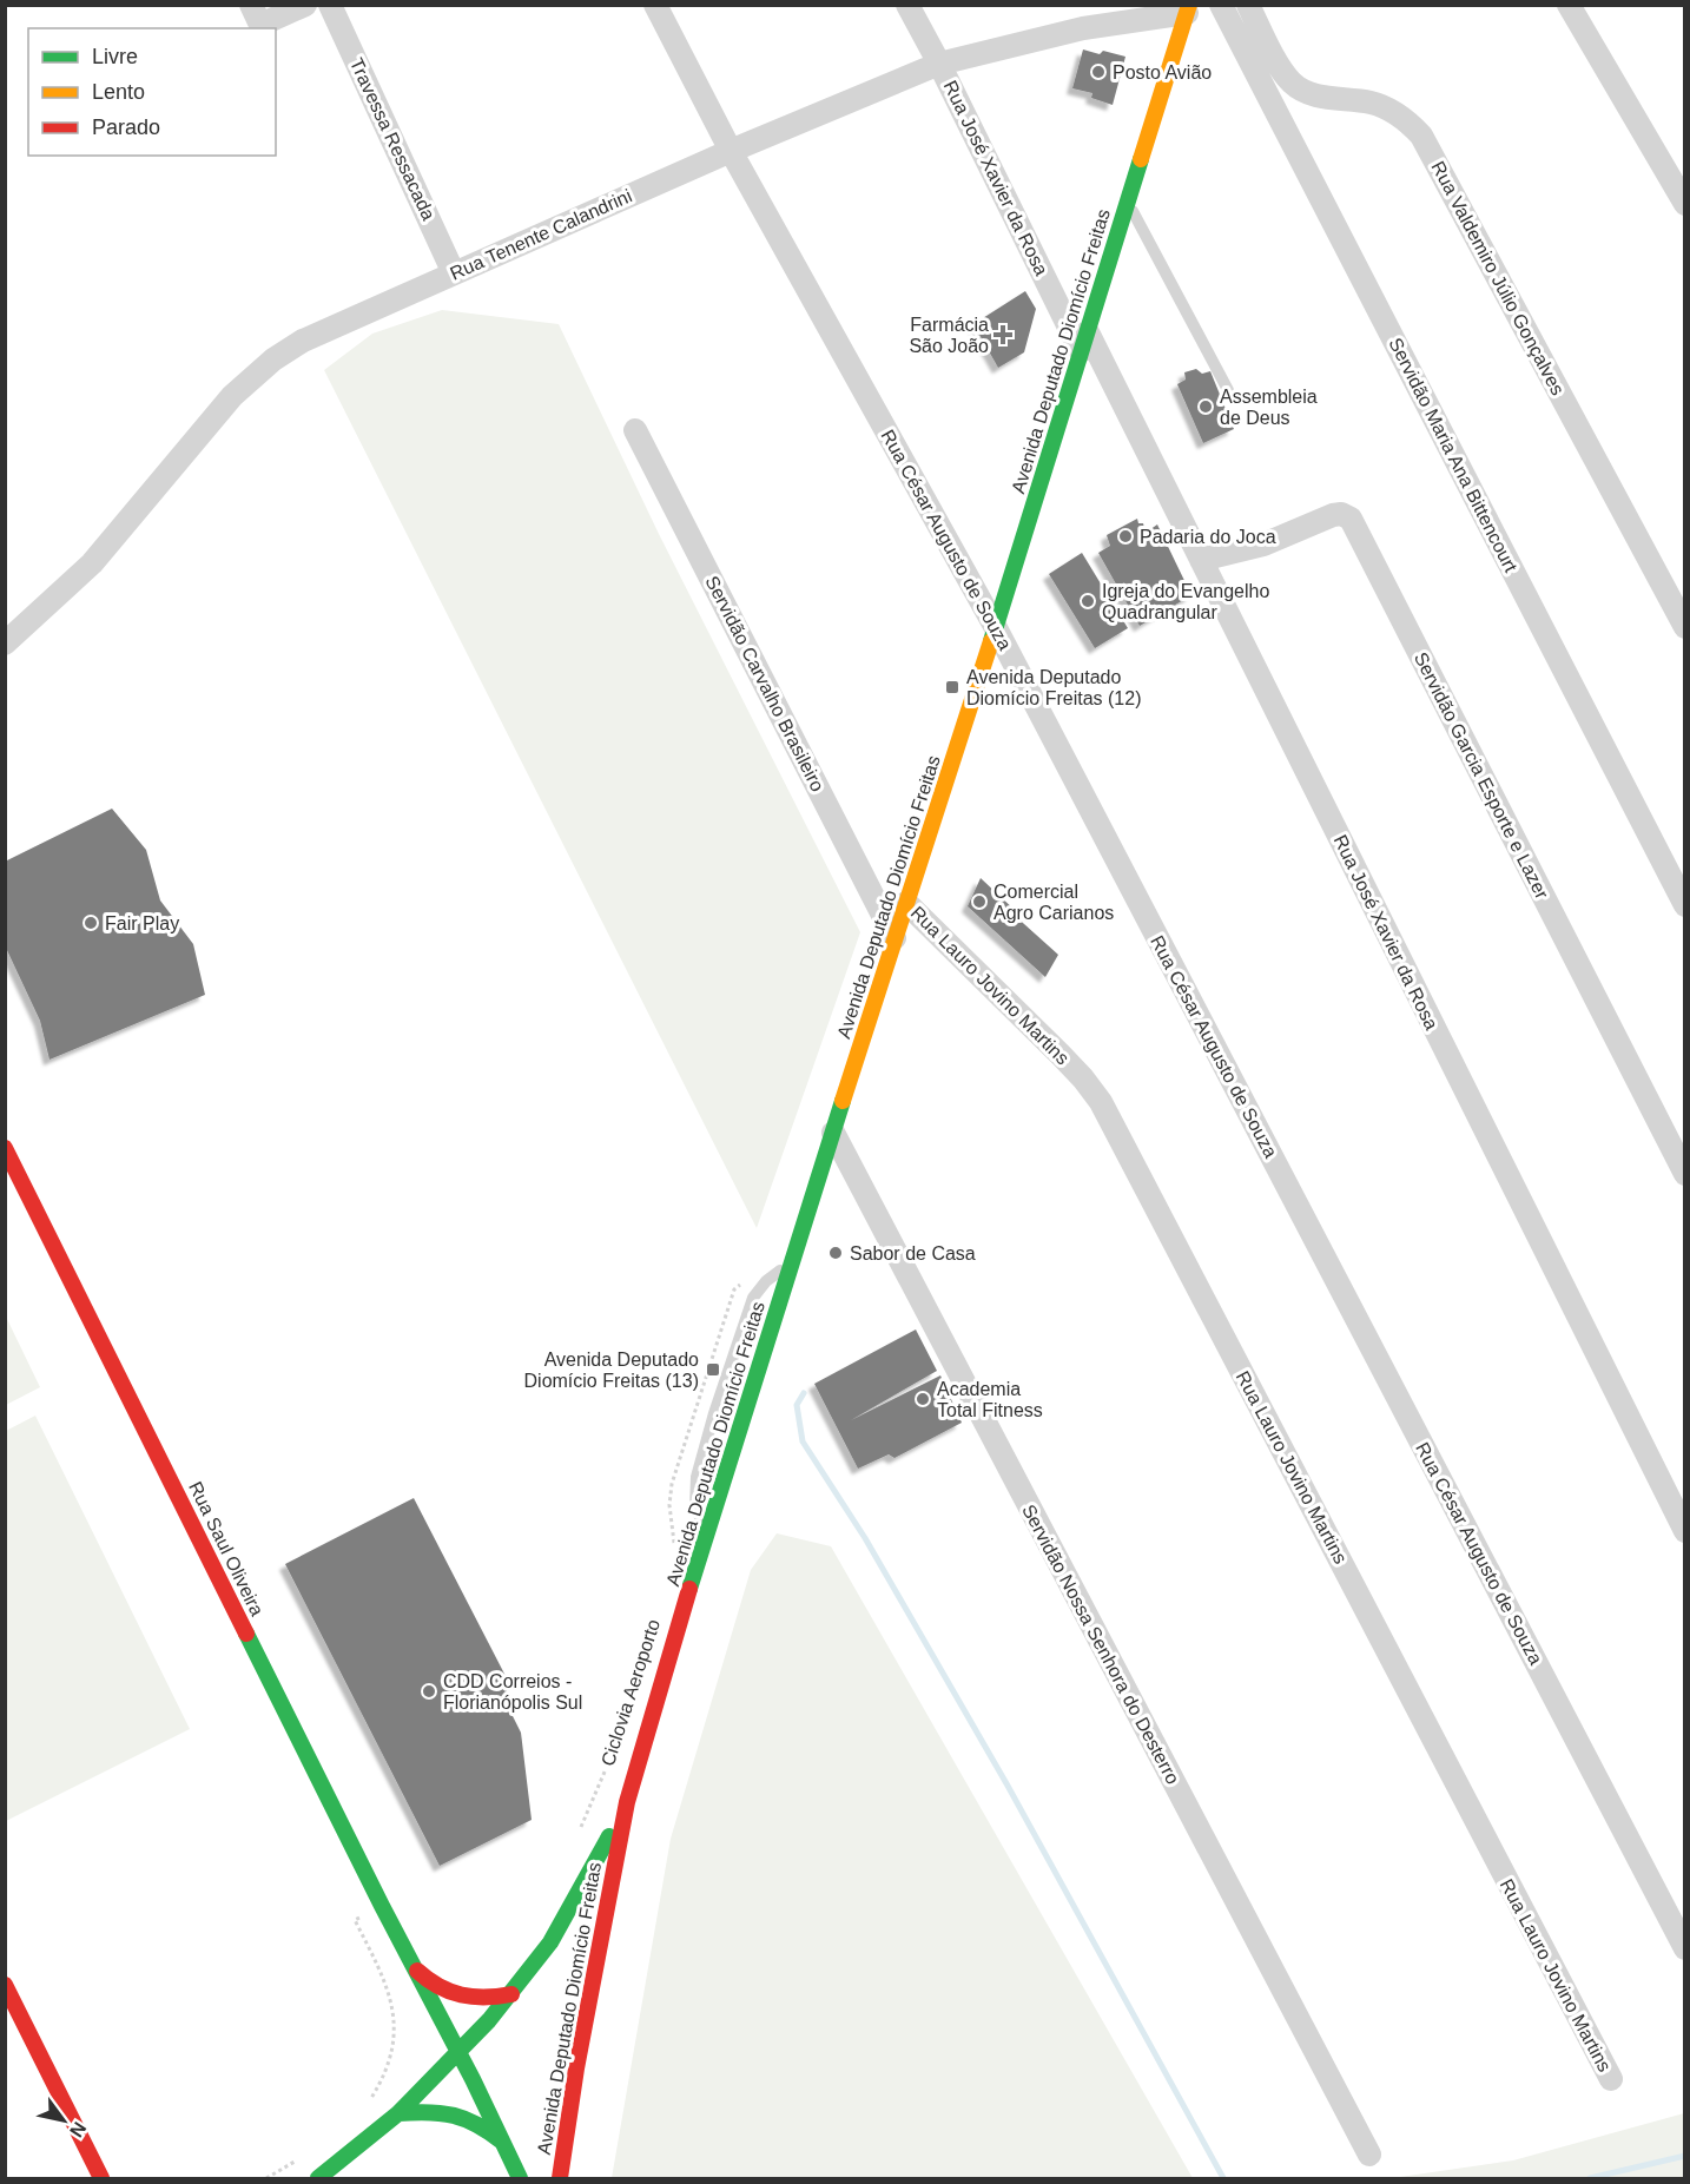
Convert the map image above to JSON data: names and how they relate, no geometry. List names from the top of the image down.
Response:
{
  "streets": {
    "street": [
      "Travessa Ressacada",
      "Rua José Xavier da Rosa",
      "Rua Tenente Calandrini",
      "Rua Valdemiro Júlio Gonçalves",
      "Avenida Deputado Diomício Freitas",
      "Servidão Maria Ana Bittencourt",
      "Rua César Augusto de Souza",
      "Servidão Carvalho Brasileiro",
      "Servidão Garcia Esporte e Lazer",
      "Rua Lauro Jovino Martins",
      "Rua Saul Oliveira",
      "Servidão Nossa Senhora do Desterro"
    ],
    "path": ["Ciclovia Aeroporto"]
  },
  "crossings": [
    ["Travessa Ressacada", "Rua Tenente Calandrini"],
    ["Rua José Xavier da Rosa", "Rua Tenente Calandrini"],
    ["Rua José Xavier da Rosa", "Avenida Deputado Diomício Freitas"],
    ["Rua José Xavier da Rosa", "Servidão Garcia Esporte e Lazer"],
    ["Rua Tenente Calandrini", "Avenida Deputado Diomício Freitas"],
    ["Rua Tenente Calandrini", "Rua César Augusto de Souza"],
    ["Avenida Deputado Diomício Freitas", "Rua César Augusto de Souza"],
    ["Avenida Deputado Diomício Freitas", "Servidão Carvalho Brasileiro"],
    ["Avenida Deputado Diomício Freitas", "Rua Lauro Jovino Martins"],
    ["Avenida Deputado Diomício Freitas", "Rua Saul Oliveira"],
    ["Avenida Deputado Diomício Freitas", "Servidão Nossa Senhora do Desterro"]
  ],
  "places": {
    "other": [
      "Posto Avião",
      "Assembleia de Deus",
      "Padaria do Joca",
      "Igreja do Evangelho Quadrangular",
      "Comercial Agro Carianos",
      "Fair Play",
      "Sabor de Casa",
      "Academia Total Fitness",
      "CDD Correios - Florianópolis Sul"
    ],
    "health": ["Farmácia São João"],
    "transit": ["Avenida Deputado Diomício Freitas (12)", "Avenida Deputado Diomício Freitas (13)"]
  },
  "legend": ["Livre", "Lento", "Parado"],
  "north": "bottom right"
}
